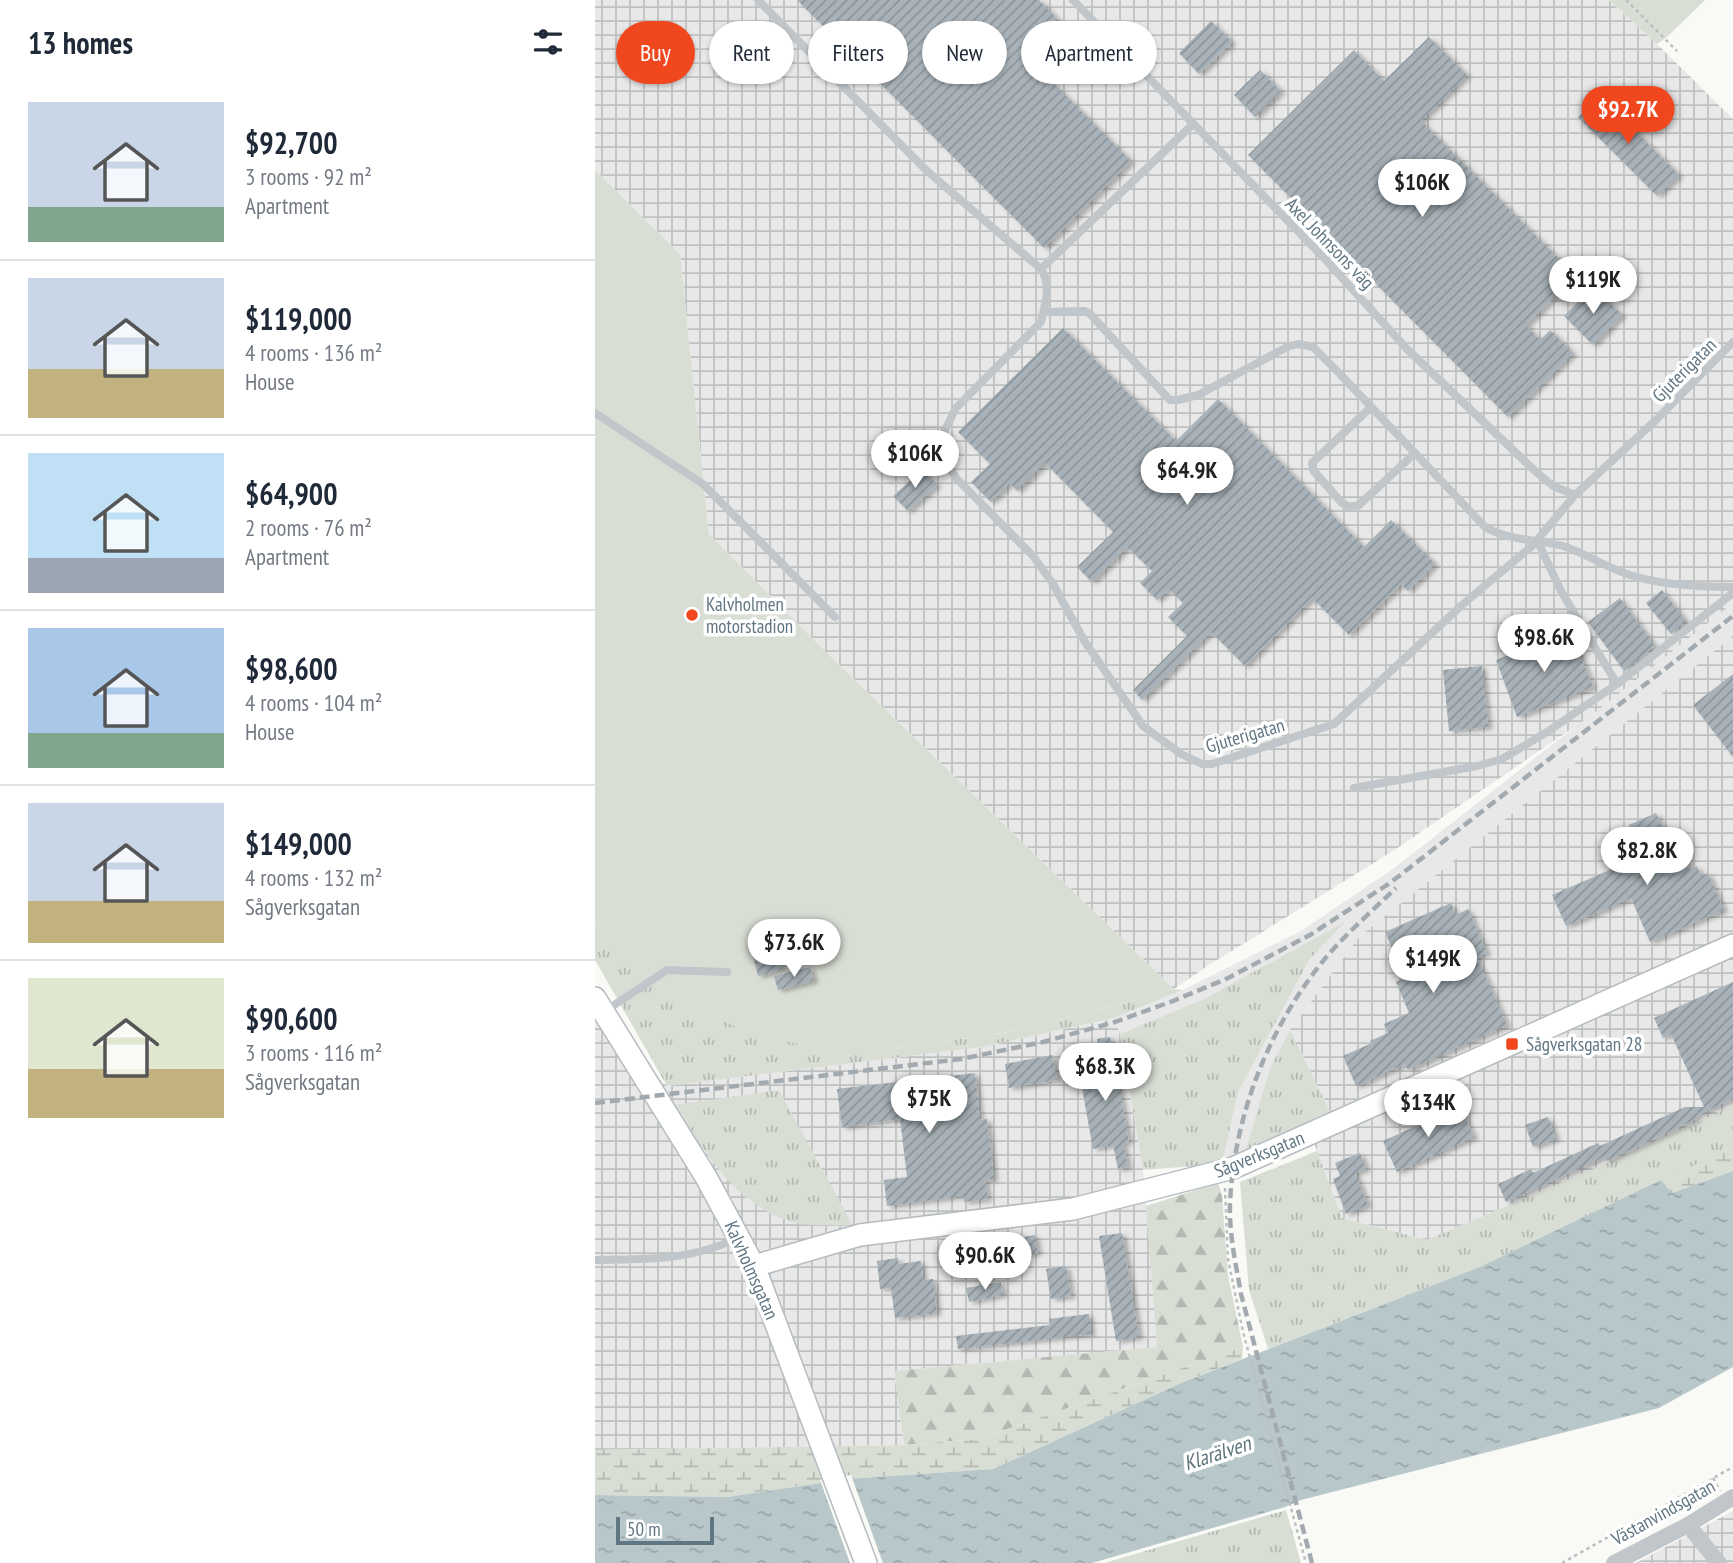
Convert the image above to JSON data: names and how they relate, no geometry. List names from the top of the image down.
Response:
{
  "streets": {
    "street": ["Sågverksgatan", "Kalvholmsgatan", "Västanvindsgatan"],
    "lane": ["Axel Johnsons väg", "Gjuterigatan"]
  },
  "crossings": [
    ["Axel Johnsons väg", "Gjuterigatan"],
    ["Sågverksgatan", "Kalvholmsgatan"]
  ],
  "water": ["Klarälven"],
  "places": {
    "other": ["Kalvholmen motorstadion"],
    "transit": ["Sågverksgatan 28"]
  },
  "scale_bar": "50 m",
  "page": {
    "heading": "13 homes",
    "chip": [
      "Buy",
      "Rent",
      "Filters",
      "New",
      "Apartment"
    ],
    "list": [
      {
        "name": "$92,700",
        "note": "3 rooms · 92 m² · Apartment"
      },
      {
        "name": "$119,000",
        "note": "4 rooms · 136 m² · House"
      },
      {
        "name": "$64,900",
        "note": "2 rooms · 76 m² · Apartment"
      },
      {
        "name": "$98,600",
        "note": "4 rooms · 104 m² · House"
      },
      {
        "name": "$149,000",
        "note": "4 rooms · 132 m² · Sågverksgatan"
      },
      {
        "name": "$90,600",
        "note": "3 rooms · 116 m² · Sågverksgatan"
      }
    ],
    "price": [
      "$92.7K",
      "$106K",
      "$119K",
      "$106K",
      "$64.9K",
      "$98.6K",
      "$82.8K",
      "$73.6K",
      "$149K",
      "$68.3K",
      "$75K",
      "$134K",
      "$90.6K"
    ],
    "scale": "50 m"
  }
}
